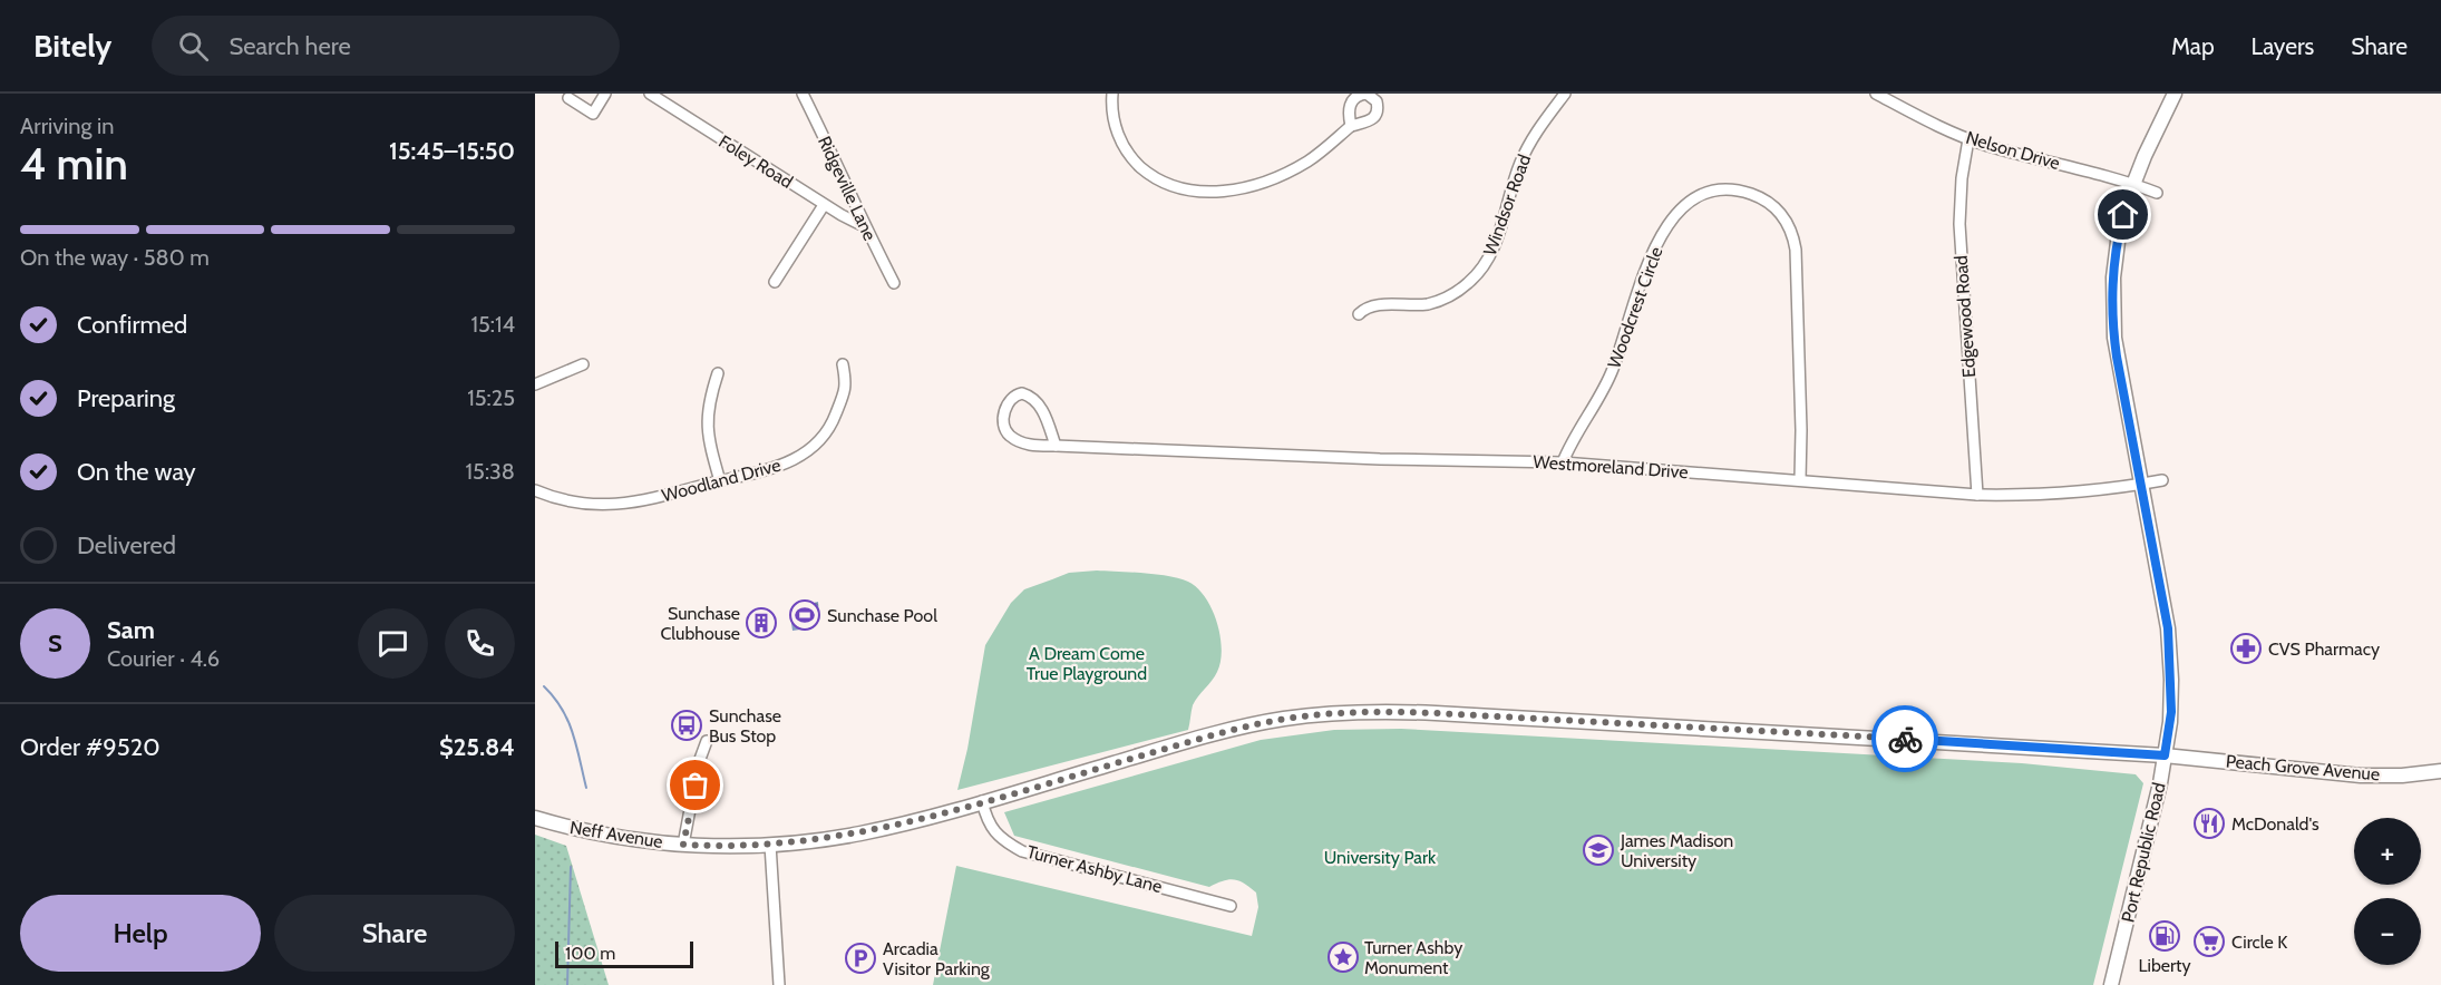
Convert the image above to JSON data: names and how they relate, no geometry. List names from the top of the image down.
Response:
{
  "streets": {
    "main road": ["Peach Grove Avenue", "Neff Avenue", "Port Republic Road"],
    "street": [
      "Nelson Drive",
      "Foley Road",
      "Ridgeville Lane",
      "Windsor Road",
      "Woodcrest Circle",
      "Edgewood Road",
      "Westmoreland Drive",
      "Woodland Drive",
      "Turner Ashby Lane"
    ]
  },
  "crossings": [
    ["Nelson Drive", "Edgewood Road"],
    ["Nelson Drive", "Port Republic Road"],
    ["Foley Road", "Ridgeville Lane"],
    ["Woodcrest Circle", "Westmoreland Drive"],
    ["Edgewood Road", "Westmoreland Drive"],
    ["Westmoreland Drive", "Port Republic Road"],
    ["Peach Grove Avenue", "Neff Avenue"],
    ["Peach Grove Avenue", "Port Republic Road"],
    ["Neff Avenue", "Port Republic Road"],
    ["Neff Avenue", "Turner Ashby Lane"]
  ],
  "parks": ["A Dream Come True Playground", "University Park"],
  "places": {
    "sports": ["Sunchase Pool"],
    "building": ["Sunchase Clubhouse"],
    "pharmacy": ["CVS Pharmacy"],
    "bus stop": ["Sunchase Bus Stop"],
    "restaurant": ["McDonald's"],
    "school or university": ["James Madison University"],
    "fuel station": ["Liberty"],
    "supermarket": ["Circle K"],
    "place": ["Turner Ashby Monument"],
    "parking": ["Arcadia Visitor Parking"]
  },
  "scale_bar": "100 m",
  "page": {
    "header": "Bitely",
    "search": "Search here",
    "nav": ["Map", "Layers", "Share"],
    "heading": ["4 min", "Arriving in", "15:45–15:50"],
    "panel": [
      "Sam",
      "Courier · 4.6",
      "Order #9520",
      "$25.84"
    ],
    "bar": "On the way · 580 m",
    "list": [
      ["Confirmed", "15:14"],
      ["Preparing", "15:25"],
      ["On the way", "15:38"],
      "Delivered"
    ],
    "round": "S",
    "map_buttons": ["+", "−"],
    "buttons": ["Help", "Share"],
    "scale": "100 m"
  }
}
